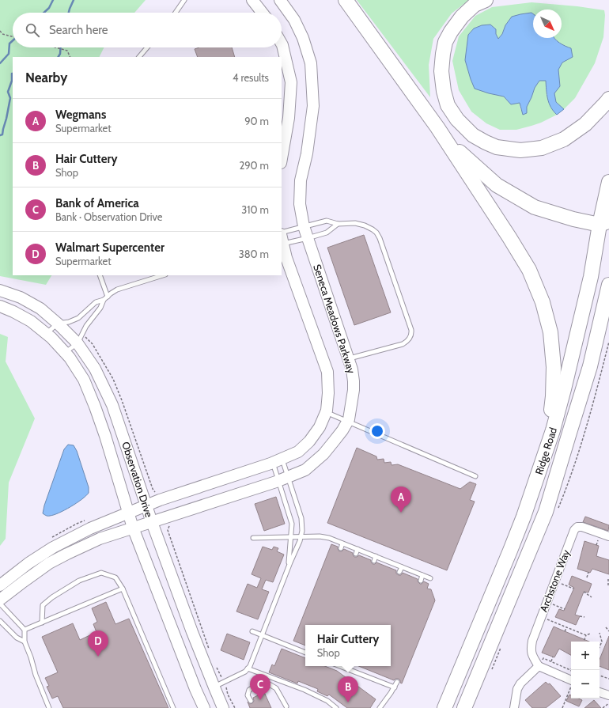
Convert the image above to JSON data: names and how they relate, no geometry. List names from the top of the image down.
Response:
{
  "streets": {
    "highway": ["Ridge Road"],
    "street": ["Seneca Meadows Parkway", "Observation Drive", "Archstone Way"]
  },
  "crossings": [
    ["Seneca Meadows Parkway", "Observation Drive"]
  ],
  "north": "bottom right",
  "page": {
    "search": "Search here",
    "heading": ["Nearby", "4 results"],
    "list": [
      {
        "mark": "A",
        "name": "Wegmans",
        "note": "Supermarket",
        "value": "90 m"
      },
      {
        "mark": "B",
        "name": "Hair Cuttery",
        "note": "Shop",
        "value": "290 m"
      },
      {
        "mark": "C",
        "name": "Bank of America",
        "note": "Bank · Observation Drive",
        "value": "310 m"
      },
      {
        "mark": "D",
        "name": "Walmart Supercenter",
        "note": "Supermarket",
        "value": "380 m"
      }
    ],
    "pins": [
      "A",
      "D",
      "C",
      "B"
    ],
    "popup": ["Hair Cuttery", "Shop"],
    "map_buttons": ["+", "−"]
  }
}
